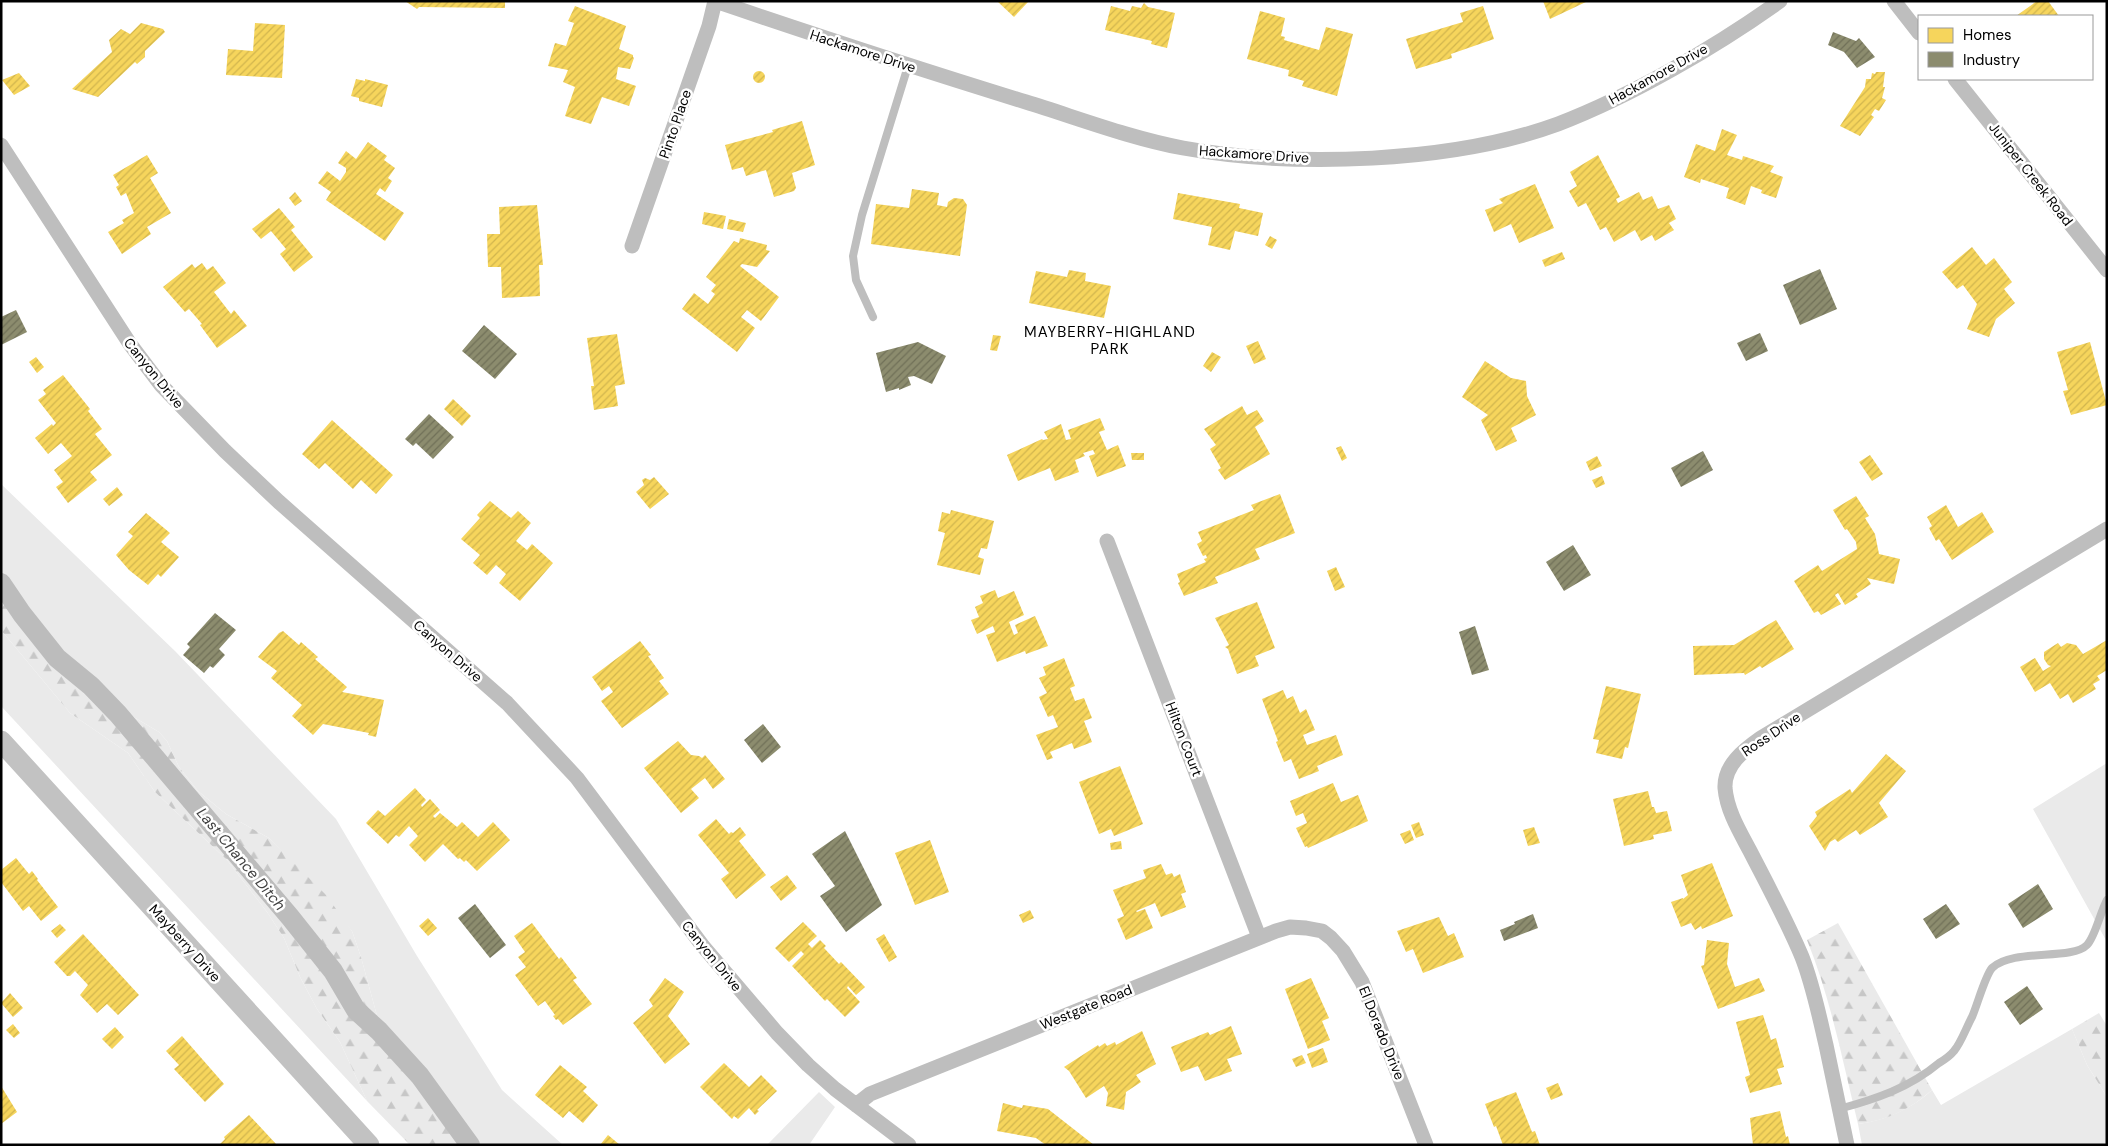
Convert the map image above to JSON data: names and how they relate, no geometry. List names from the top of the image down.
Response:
{
  "streets": {
    "main road": ["Mayberry Drive"],
    "street": [
      "Hackamore Drive",
      "Pinto Place",
      "Juniper Creek Road",
      "Canyon Drive",
      "Ross Drive",
      "Hilton Court",
      "Westgate Road",
      "El Dorado Drive"
    ]
  },
  "crossings": [
    ["Hackamore Drive", "Pinto Place"],
    ["Canyon Drive", "Westgate Road"],
    ["Hilton Court", "Westgate Road"],
    ["Westgate Road", "El Dorado Drive"]
  ],
  "districts": ["MAYBERRY-HIGHLAND PARK"],
  "water": ["Last Chance Ditch"],
  "legend": ["Homes", "Industry"]
}
